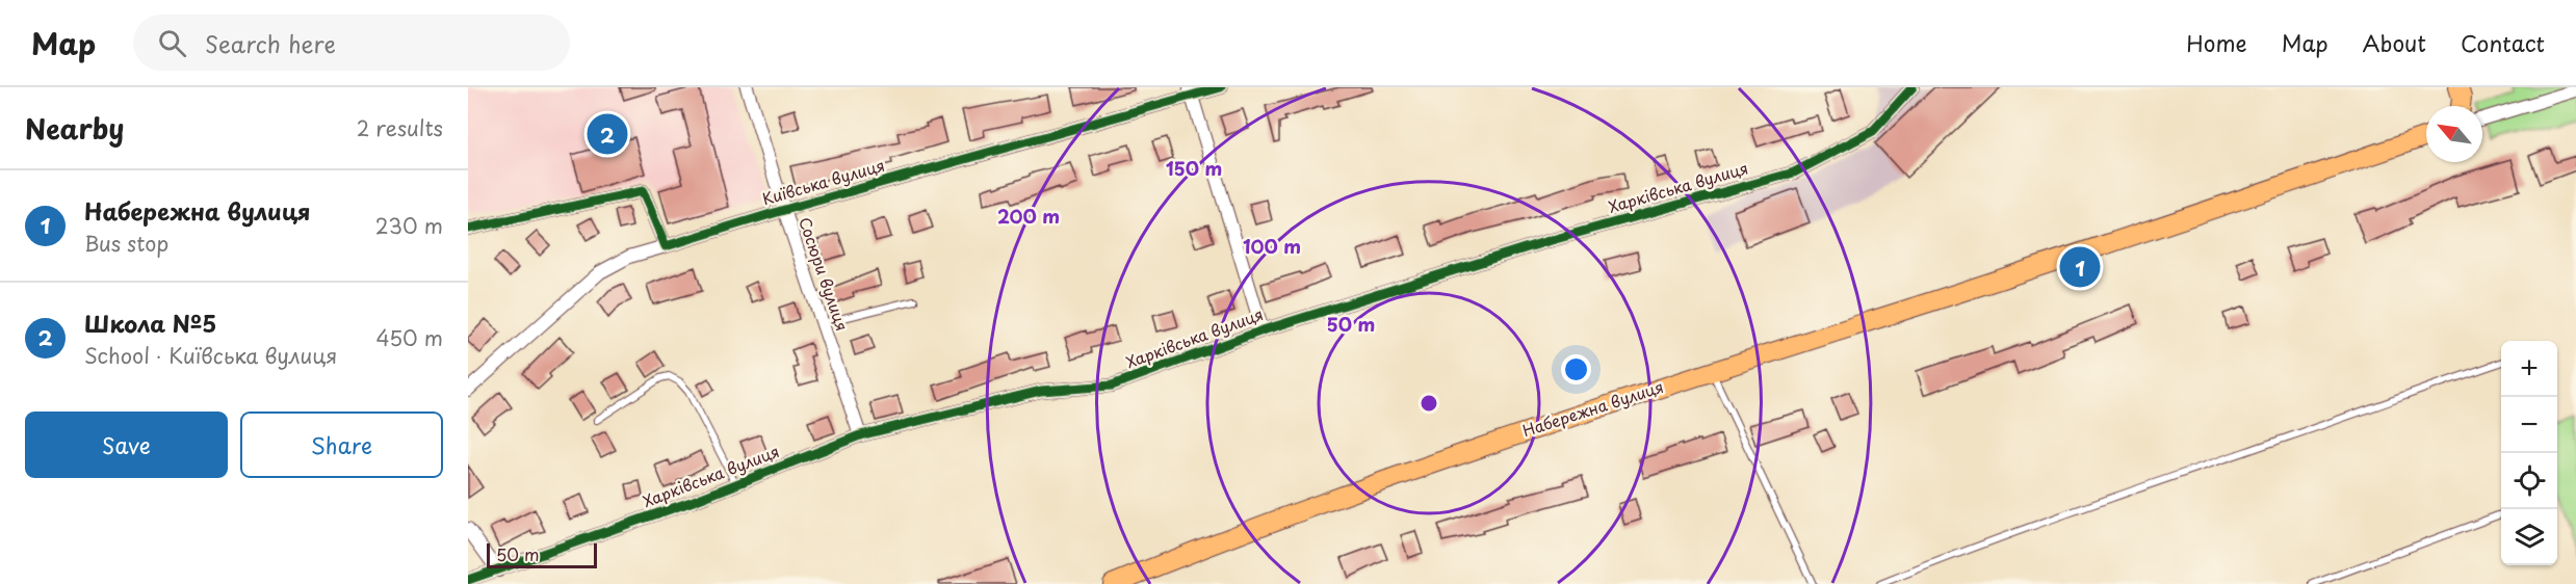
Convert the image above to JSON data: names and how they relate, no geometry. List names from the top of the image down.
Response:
{
  "streets": {
    "main road": ["Набережна вулиця"],
    "street": ["Київська вулиця", "Харківська вулиця", "Сосюри вулиця"]
  },
  "crossings": [
    ["Київська вулиця", "Сосюри вулиця"],
    ["Харківська вулиця", "Сосюри вулиця"]
  ],
  "scale_bar": "50 m",
  "north": "top left",
  "page": {
    "header": "Map",
    "search": "Search here",
    "nav": [
      "Home",
      "Map",
      "About",
      "Contact"
    ],
    "heading": ["Nearby", "2 results"],
    "pins": ["2", "1"],
    "list": [
      {
        "mark": "1",
        "name": "Набережна вулиця",
        "note": "Bus stop",
        "value": "230 m"
      },
      {
        "mark": "2",
        "name": "Школа №5",
        "note": "School · Київська вулиця",
        "value": "450 m"
      }
    ],
    "map_buttons": ["+", "−"],
    "buttons": ["Save", "Share"],
    "scale": "50 m"
  },
  "rings": [
    "150 m",
    "200 m",
    "100 m",
    "50 m"
  ]
}
